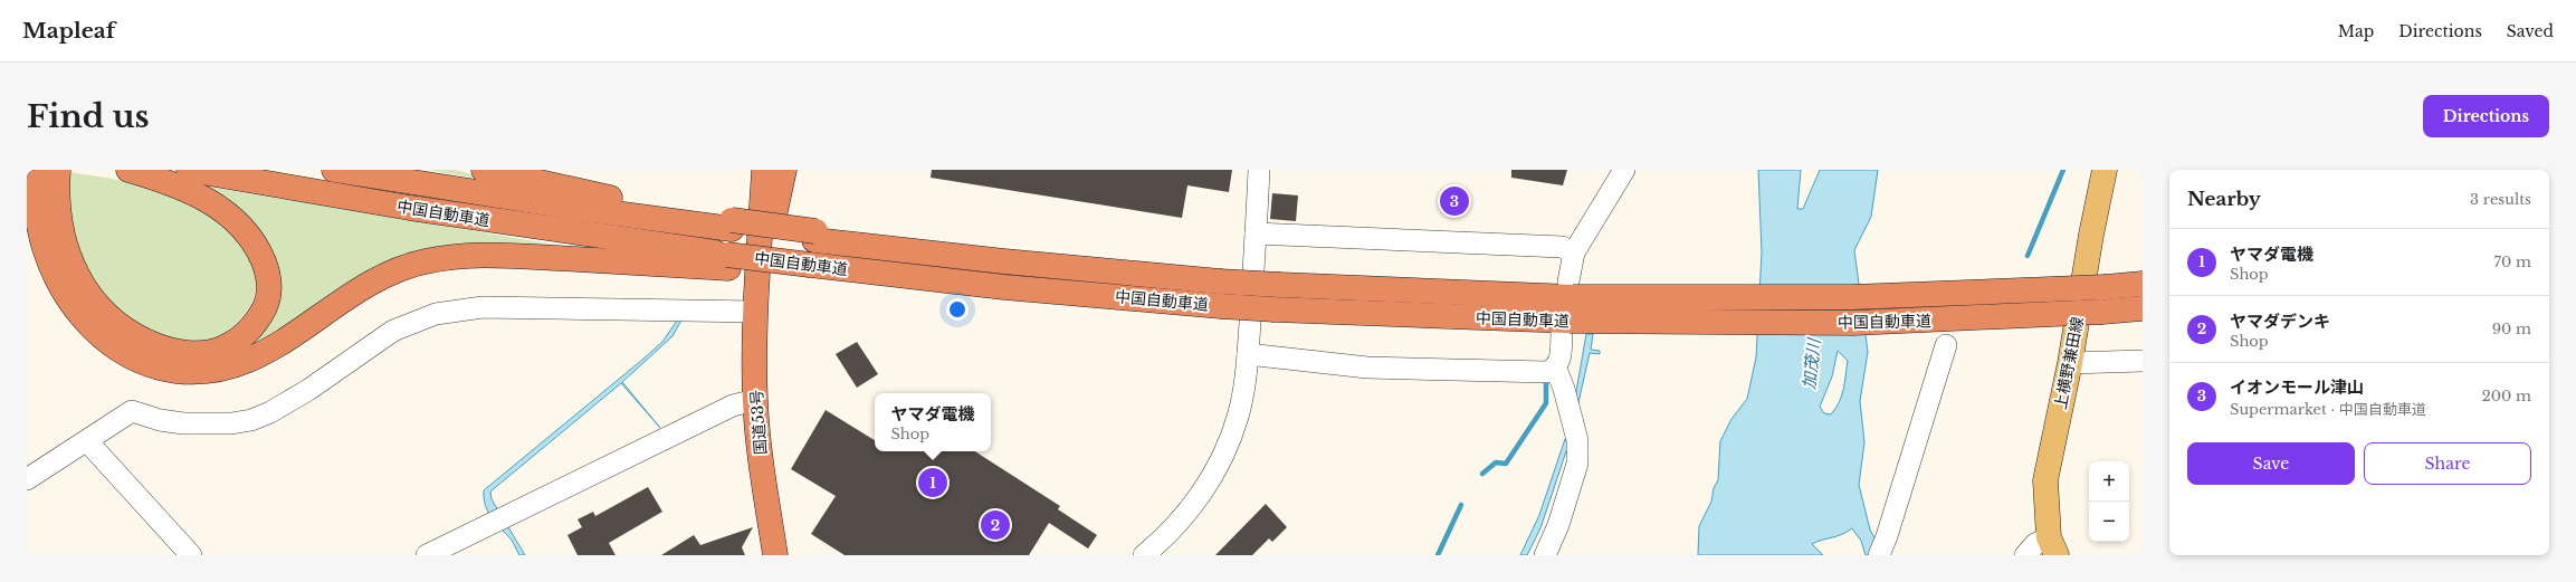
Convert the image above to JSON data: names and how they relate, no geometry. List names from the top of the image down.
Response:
{
  "streets": {
    "highway": ["中国自動車道", "国道53号"],
    "main road": ["上横野兼田線"]
  },
  "water": ["加茂川"],
  "page": {
    "header": "Mapleaf",
    "nav": ["Map", "Directions", "Saved"],
    "buttons": [
      "Directions",
      ["Save", "Share"]
    ],
    "title": "Find us",
    "heading": ["Nearby", "3 results"],
    "pins": ["3", "1", "2"],
    "list": [
      {
        "mark": "1",
        "name": "ヤマダ電機",
        "note": "Shop",
        "value": "70 m"
      },
      {
        "mark": "2",
        "name": "ヤマダデンキ",
        "note": "Shop",
        "value": "90 m"
      },
      {
        "mark": "3",
        "name": "イオンモール津山",
        "note": "Supermarket · 中国自動車道",
        "value": "200 m"
      }
    ],
    "popup": ["ヤマダ電機", "Shop"],
    "map_buttons": ["+", "−"]
  }
}
